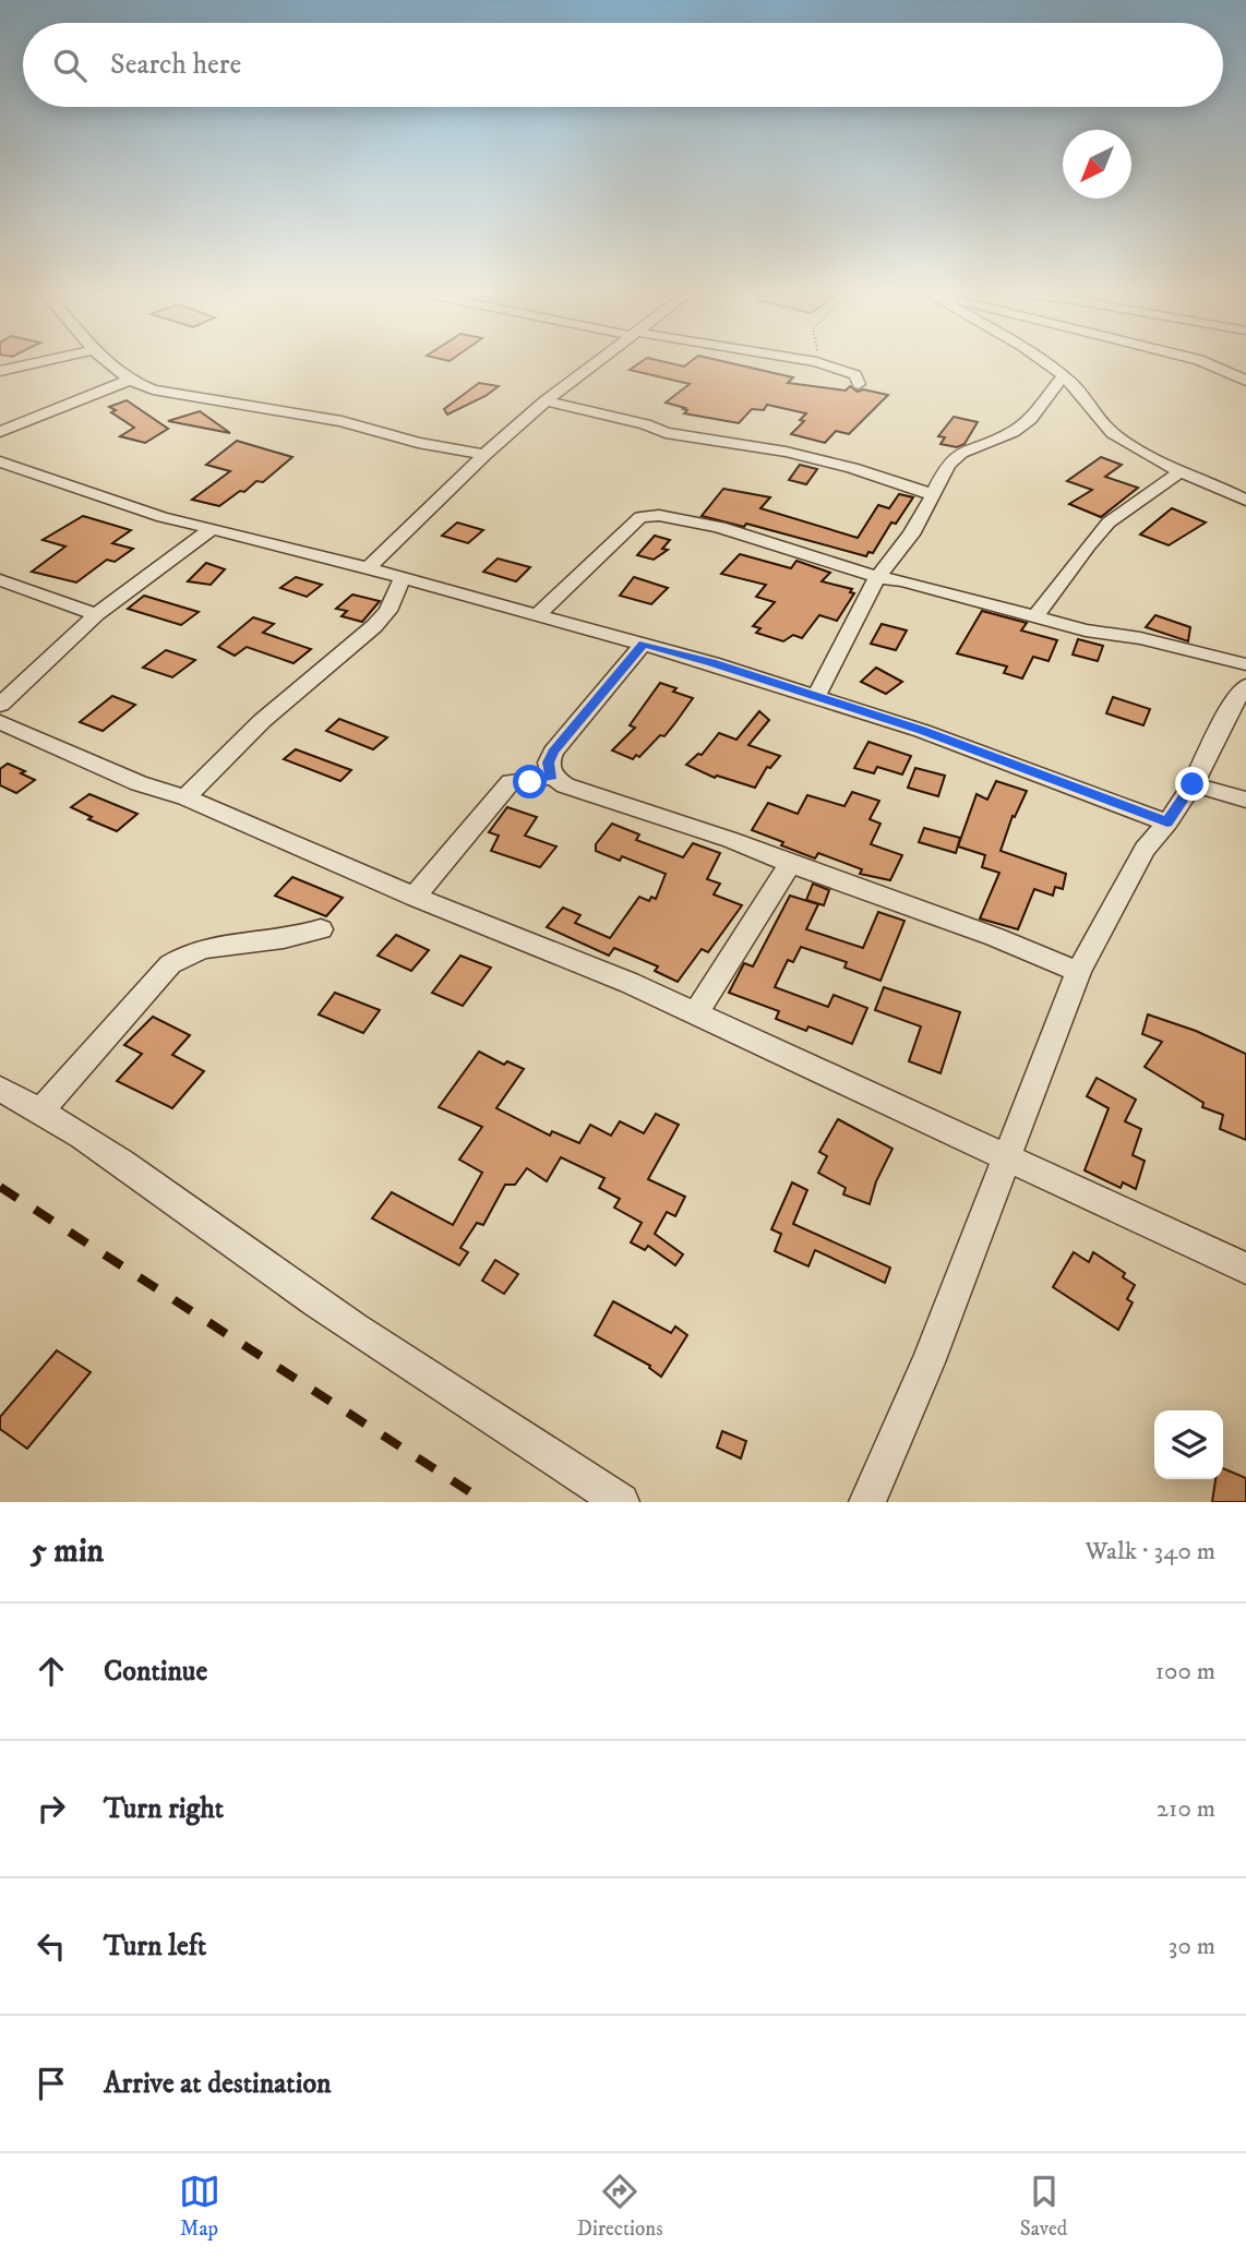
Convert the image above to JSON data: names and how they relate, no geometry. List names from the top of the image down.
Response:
{
  "north": "bottom left",
  "page": {
    "search": "Search here",
    "heading": ["5 min", "Walk · 340 m"],
    "list": [
      ["Continue", "100 m"],
      ["Turn right", "210 m"],
      ["Turn left", "30 m"],
      "Arrive at destination"
    ],
    "nav": ["Map", "Directions", "Saved"]
  }
}
